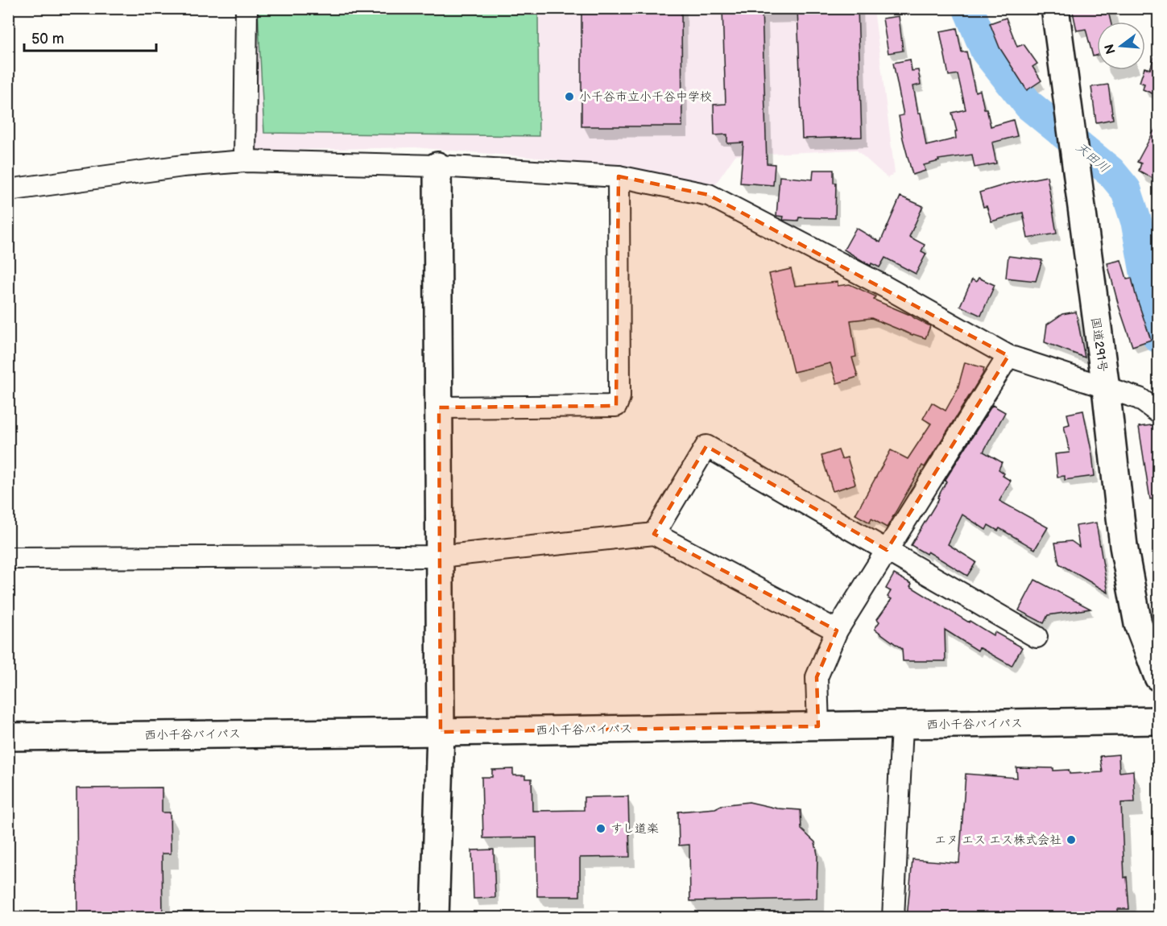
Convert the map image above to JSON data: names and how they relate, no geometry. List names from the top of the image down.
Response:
{
  "streets": {
    "main road": ["国道291号", "西小千谷バイパス"]
  },
  "water": ["天田川"],
  "places": ["小千谷市立小千谷中学校", "すし道楽", "エヌ エス エス株式会社"],
  "scale_bar": "50 m",
  "north": "left"
}
